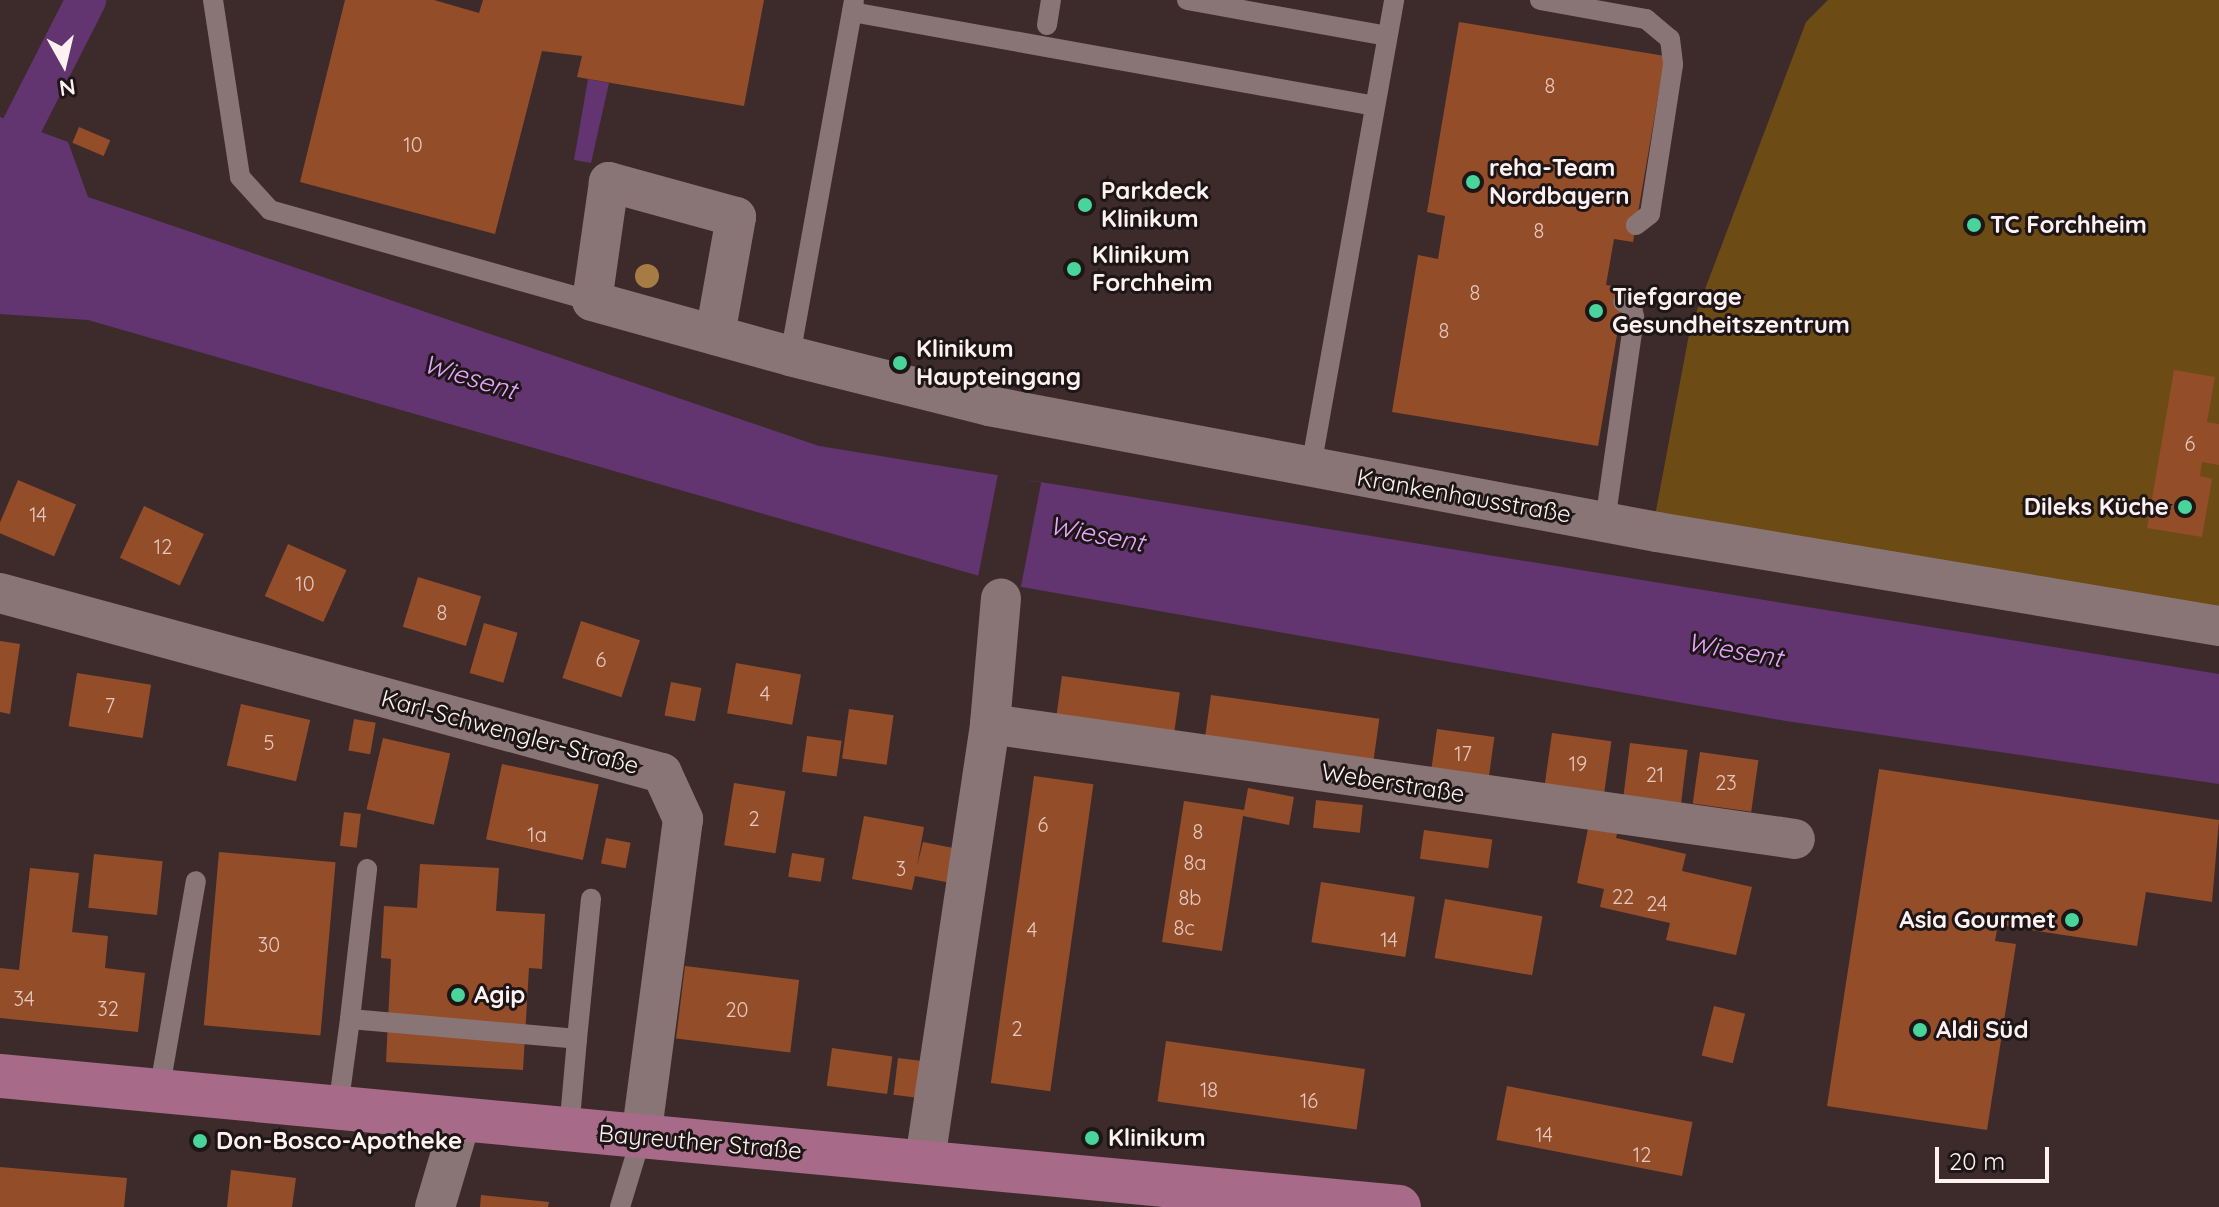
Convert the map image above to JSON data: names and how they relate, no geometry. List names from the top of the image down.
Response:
{
  "streets": {
    "main road": ["Bayreuther Straße"],
    "street": ["Krankenhausstraße", "Karl-Schwengler-Straße", "Weberstraße"]
  },
  "crossings": [
    ["Karl-Schwengler-Straße", "Bayreuther Straße"]
  ],
  "water": ["Wiesent"],
  "places": [
    "reha-Team Nordbayern",
    "Parkdeck Klinikum",
    "TC Forchheim",
    "Klinikum Forchheim",
    "Tiefgarage Gesundheitszentrum",
    "Klinikum Haupteingang",
    "Dileks Küche",
    "Asia Gourmet",
    "Agip",
    "Aldi Süd",
    "Klinikum",
    "Don-Bosco-Apotheke"
  ],
  "house_numbers": [
    "8",
    "10",
    "8",
    "8",
    "8",
    "6",
    "14",
    "12",
    "10",
    "8",
    "6",
    "4",
    "7",
    "5",
    "17",
    "19",
    "21",
    "23",
    "2",
    "6",
    "8",
    "1a",
    "8a",
    "3",
    "22",
    "8b",
    "24",
    "8c",
    "4",
    "14",
    "30",
    "34",
    "32",
    "20",
    "2",
    "18",
    "16",
    "14",
    "12"
  ],
  "scale_bar": "20 m",
  "north": "bottom"
}
